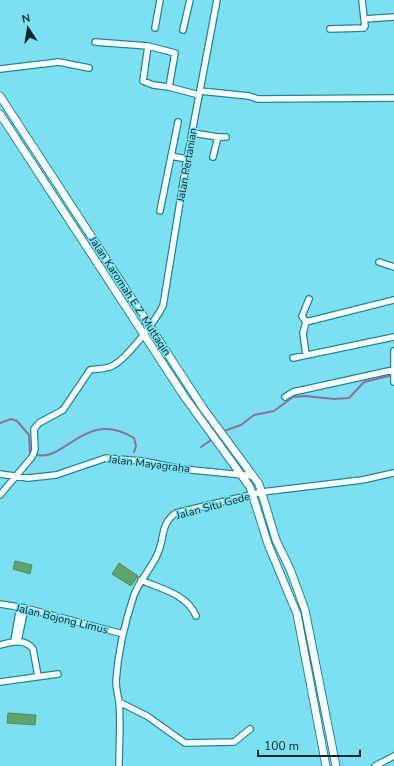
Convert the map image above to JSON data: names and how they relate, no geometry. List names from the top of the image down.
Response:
{
  "streets": {
    "street": [
      "Jalan Pertanian",
      "Jalan Karomah E.Z. Muttaqin",
      "Jalan Mayagraha",
      "Jalan Situ Gede",
      "Jalan Bojong Limus"
    ]
  },
  "crossings": [
    ["Jalan Pertanian", "Jalan Karomah E.Z. Muttaqin"],
    ["Jalan Pertanian", "Jalan Mayagraha"],
    ["Jalan Karomah E.Z. Muttaqin", "Jalan Mayagraha"],
    ["Jalan Karomah E.Z. Muttaqin", "Jalan Situ Gede"],
    ["Jalan Situ Gede", "Jalan Bojong Limus"]
  ],
  "scale_bar": "100 m",
  "north": "top"
}
